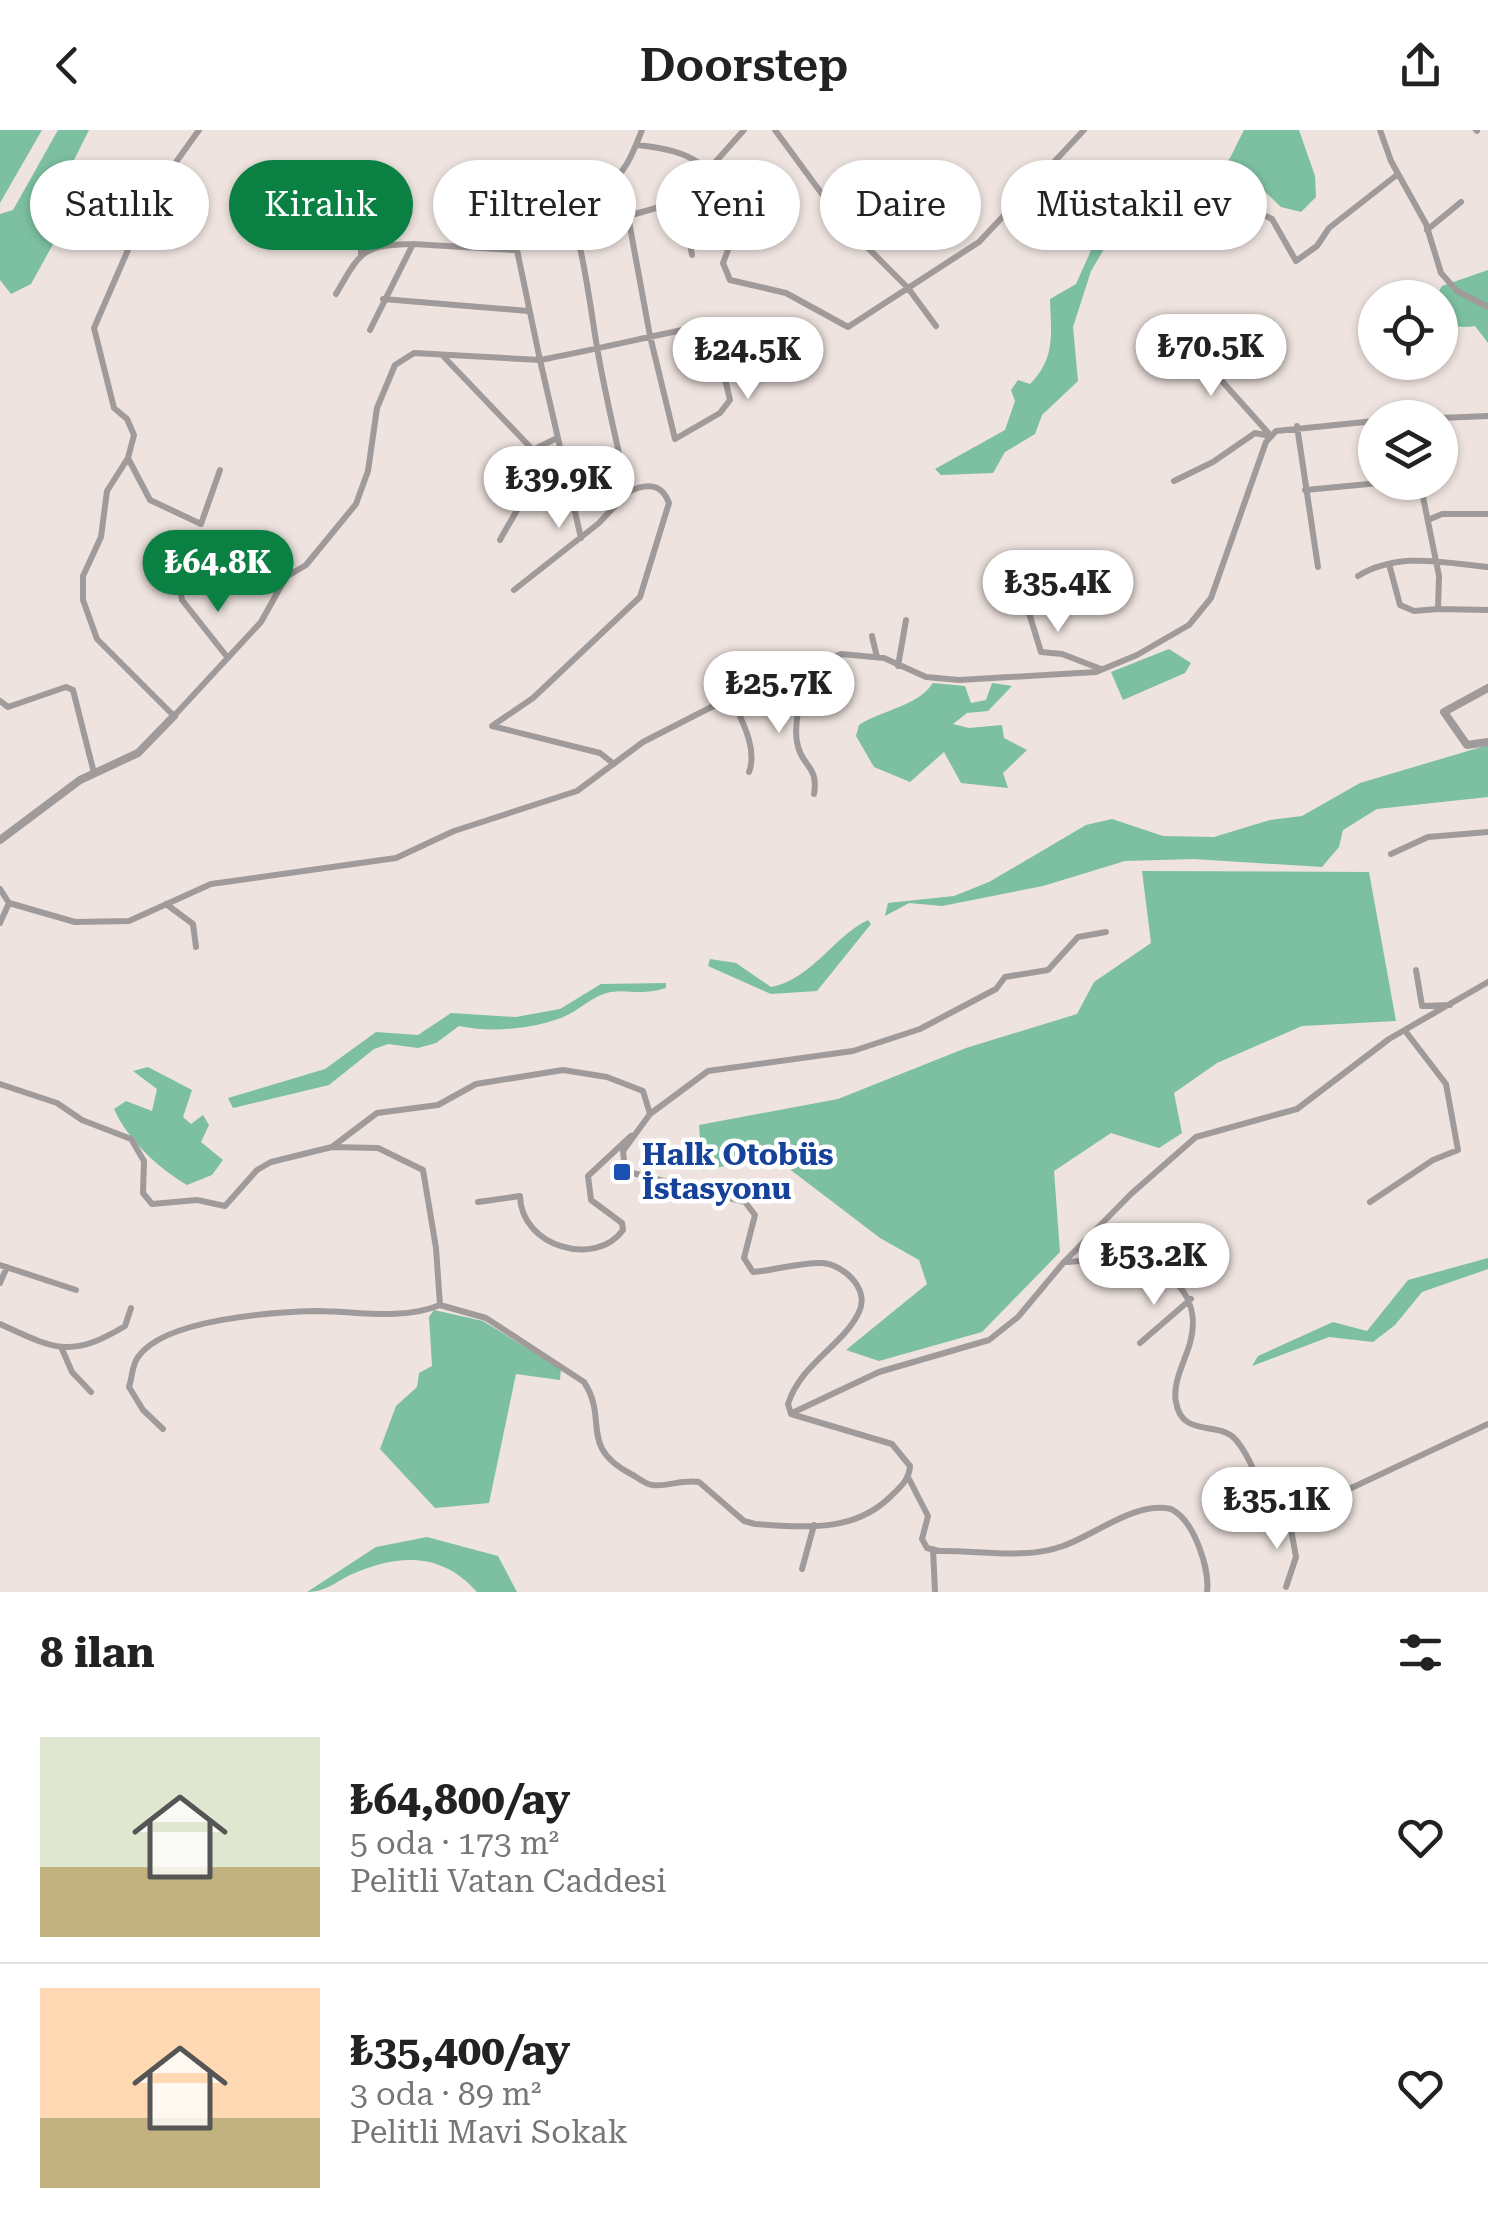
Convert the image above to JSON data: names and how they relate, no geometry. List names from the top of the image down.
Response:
{
  "places": {
    "transit": ["Halk Otobüs İstasyonu"]
  },
  "page": {
    "header": "Doorstep",
    "chip": [
      "Satılık",
      "Kiralık",
      "Filtreler",
      "Yeni",
      "Daire",
      "Müstakil ev"
    ],
    "price": [
      "₺70.5K",
      "₺24.5K",
      "₺39.9K",
      "₺64.8K",
      "₺35.4K",
      "₺25.7K",
      "₺53.2K",
      "₺35.1K"
    ],
    "heading": "8 ilan",
    "list": [
      {
        "name": "₺64,800/ay",
        "note": "5 oda · 173 m² · Pelitli Vatan Caddesi"
      },
      {
        "name": "₺35,400/ay",
        "note": "3 oda · 89 m² · Pelitli Mavi Sokak"
      }
    ]
  }
}
